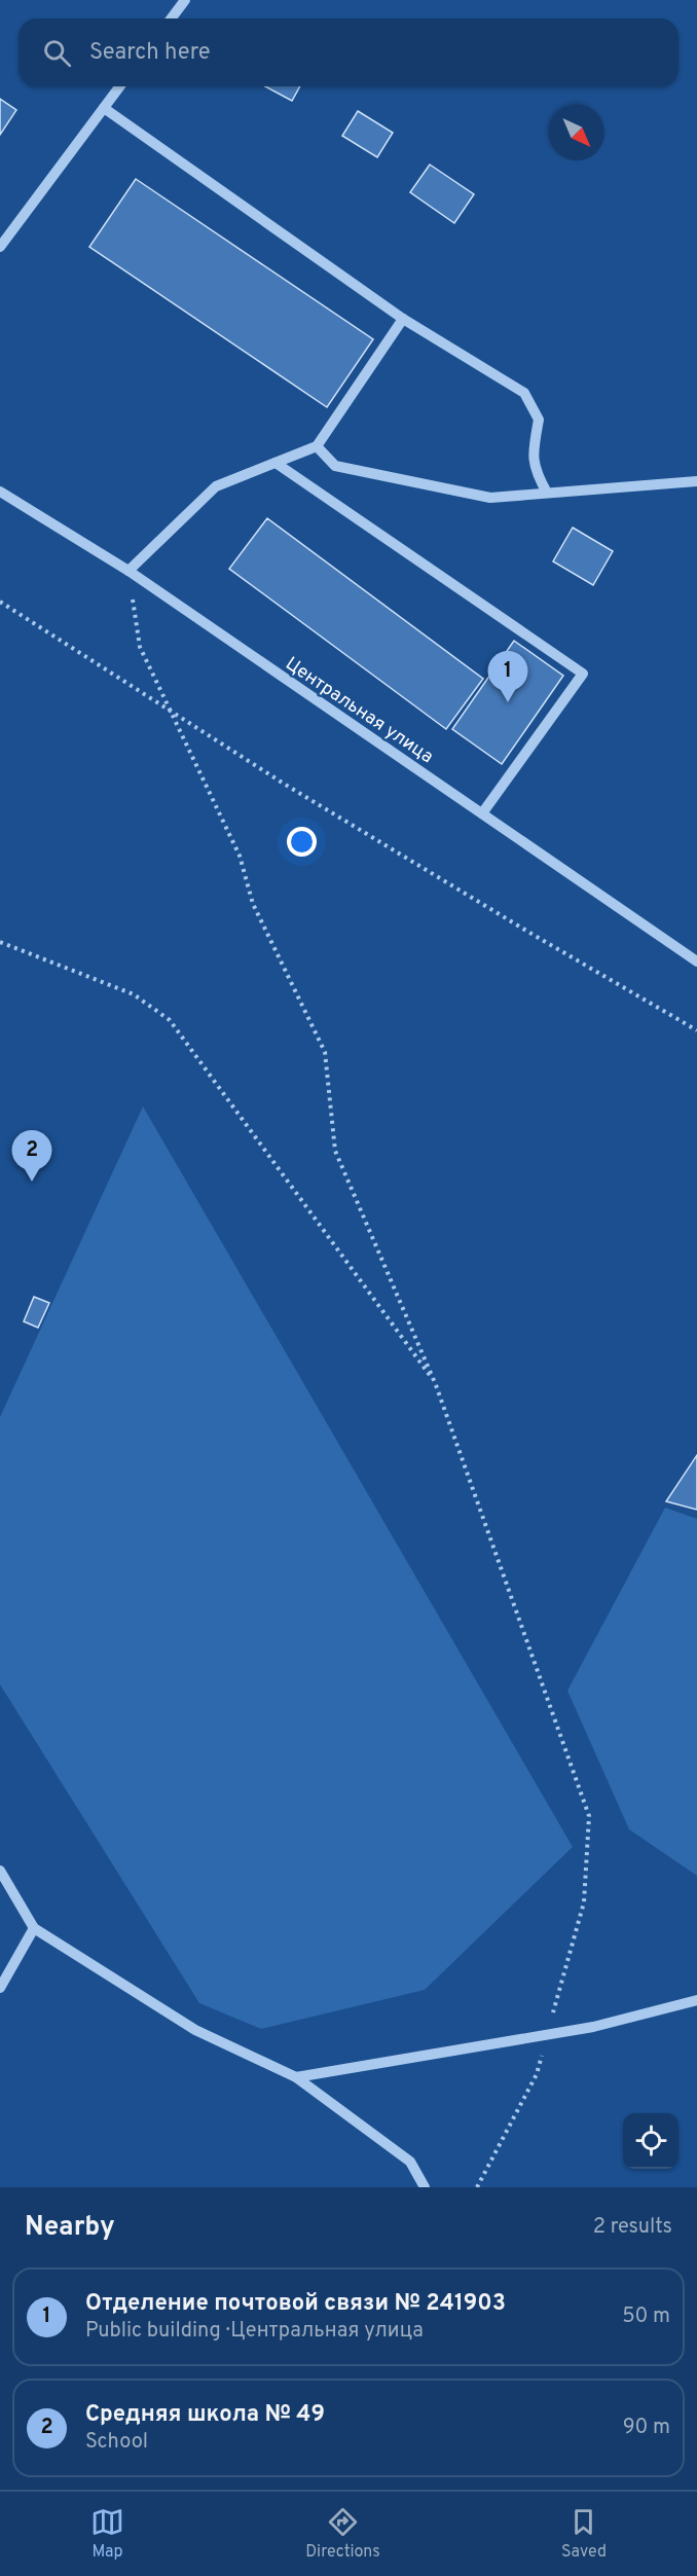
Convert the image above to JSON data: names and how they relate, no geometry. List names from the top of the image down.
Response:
{
  "streets": {
    "street": ["Центральная улица"]
  },
  "north": "bottom right",
  "page": {
    "search": "Search here",
    "pins": ["1", "2"],
    "heading": ["Nearby", "2 results"],
    "list": [
      {
        "mark": "1",
        "name": "Отделение почтовой связи № 241903",
        "note": "Public building · Центральная улица",
        "value": "50 m"
      },
      {
        "mark": "2",
        "name": "Средняя школа № 49",
        "note": "School",
        "value": "90 m"
      }
    ],
    "nav": ["Map", "Directions", "Saved"]
  }
}
